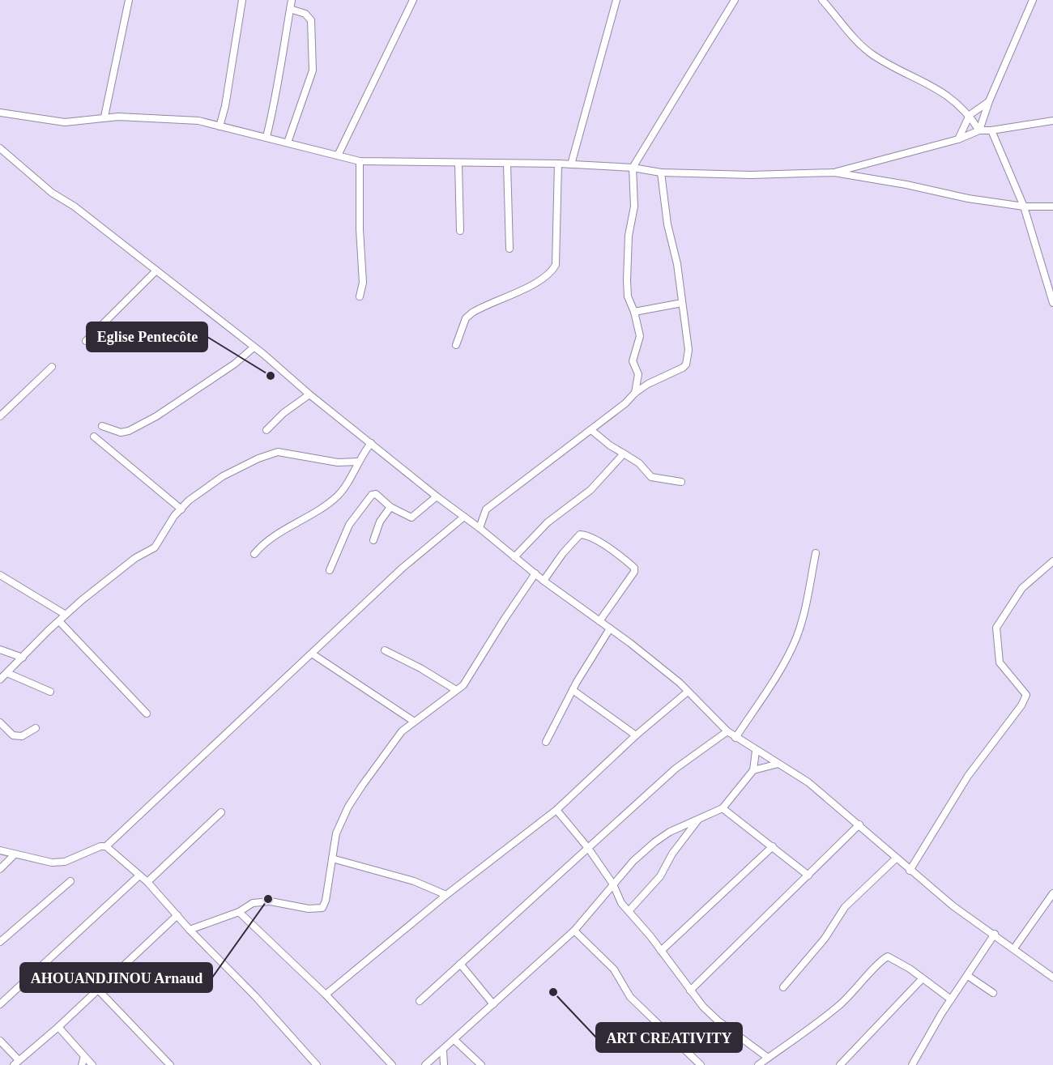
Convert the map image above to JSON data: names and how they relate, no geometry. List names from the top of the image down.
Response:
{
  "places": ["Eglise Pentecôte", "AHOUANDJINOU Arnaud", "ART CREATIVITY"]
}
